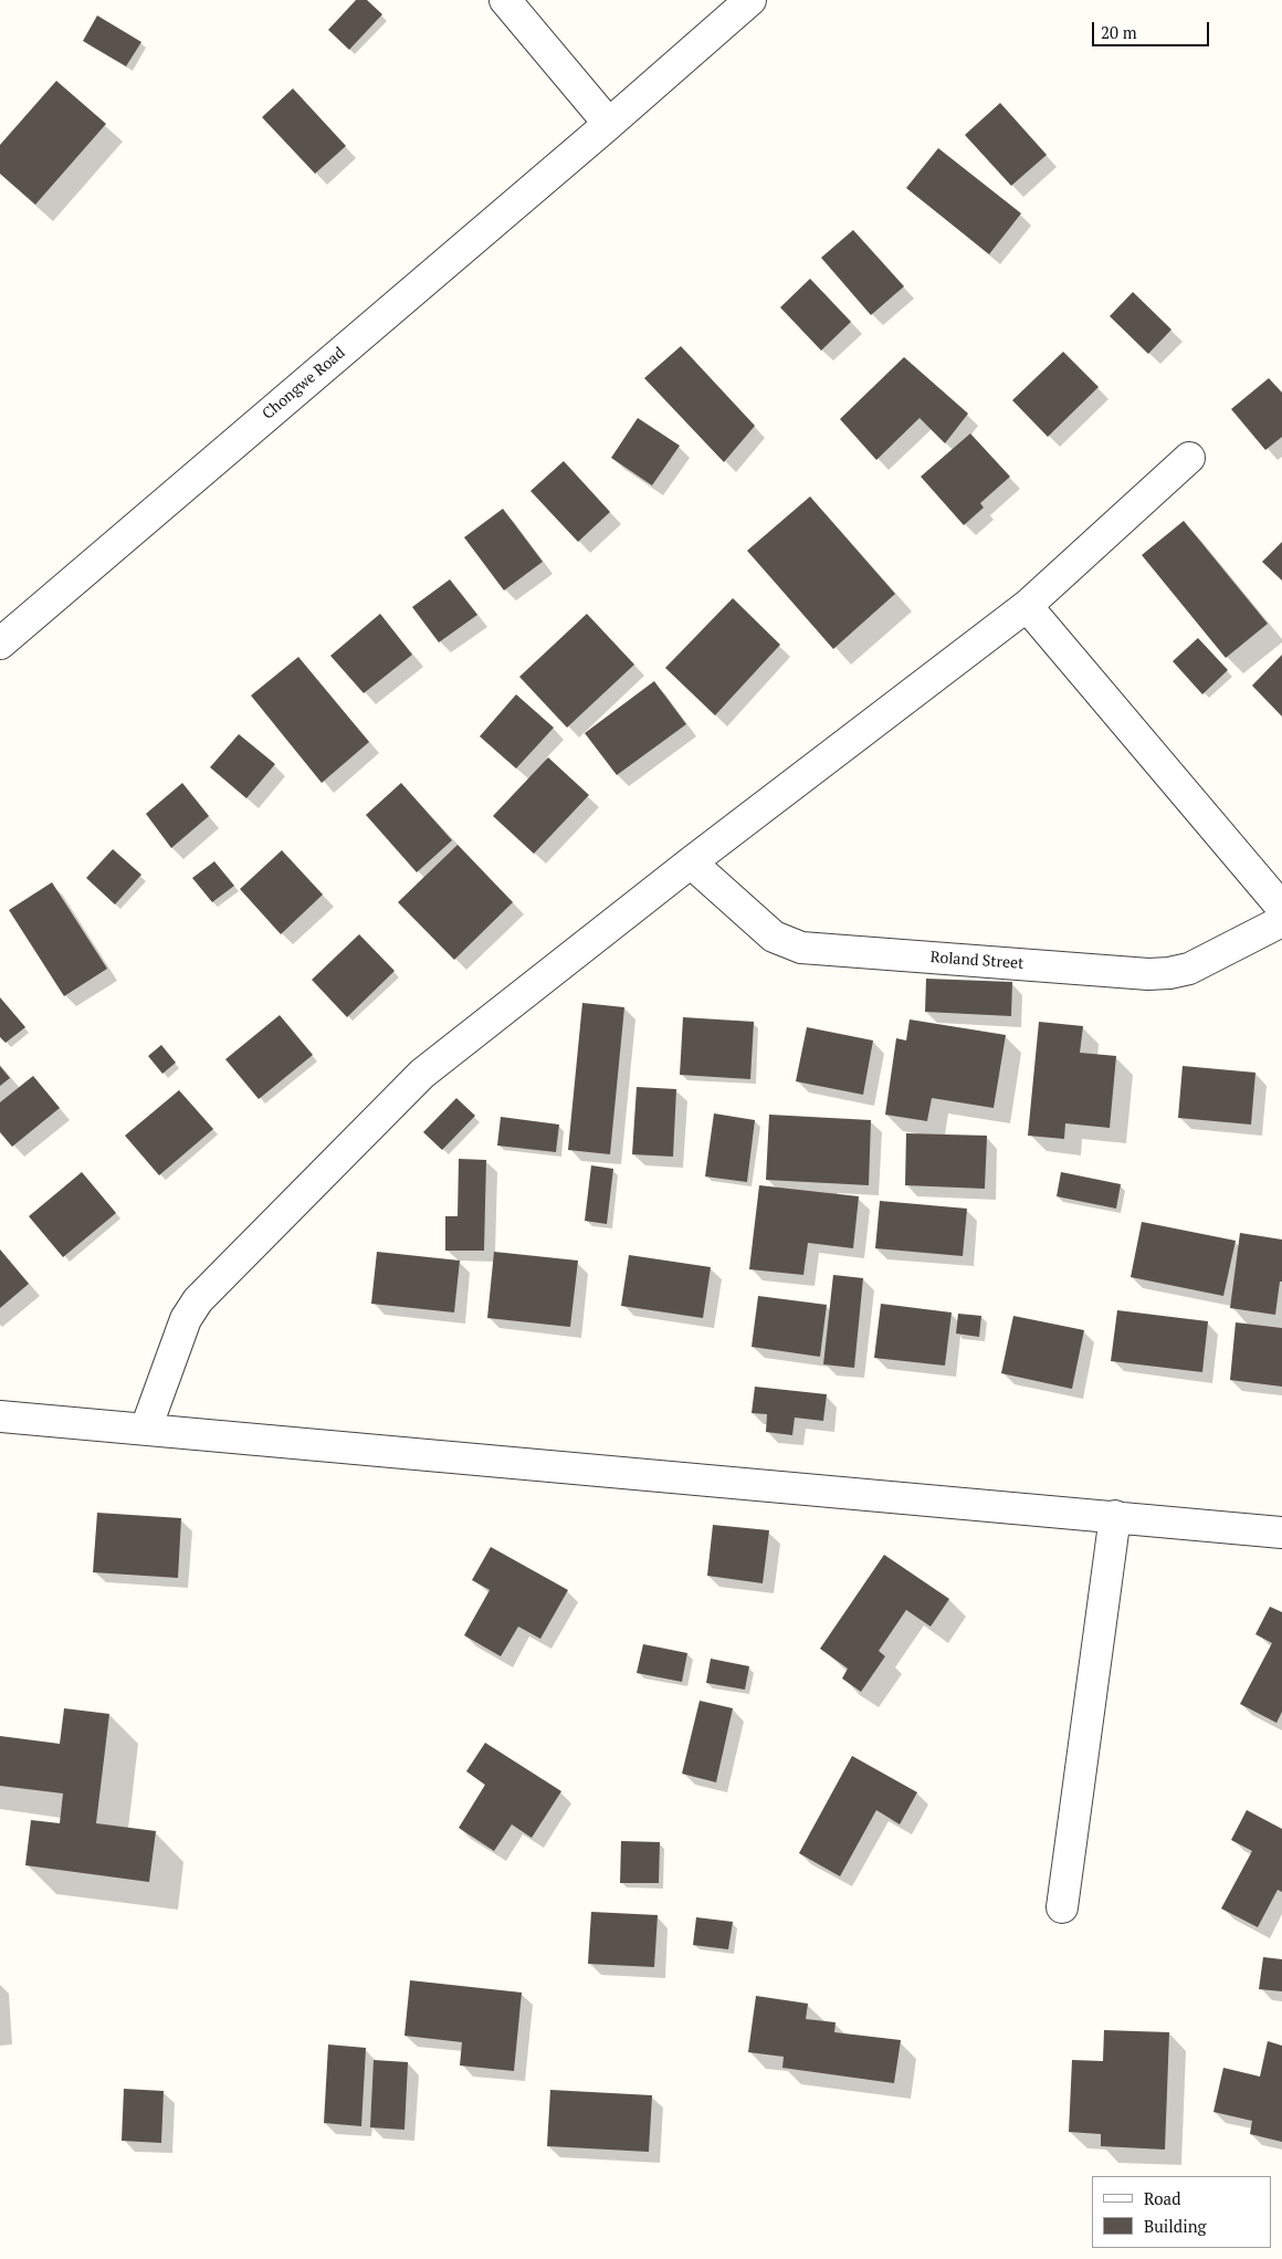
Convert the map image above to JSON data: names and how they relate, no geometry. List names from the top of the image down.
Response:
{
  "streets": {
    "street": ["Chongwe Road", "Roland Street"]
  },
  "legend": ["Road", "Building"],
  "scale_bar": "20 m"
}
